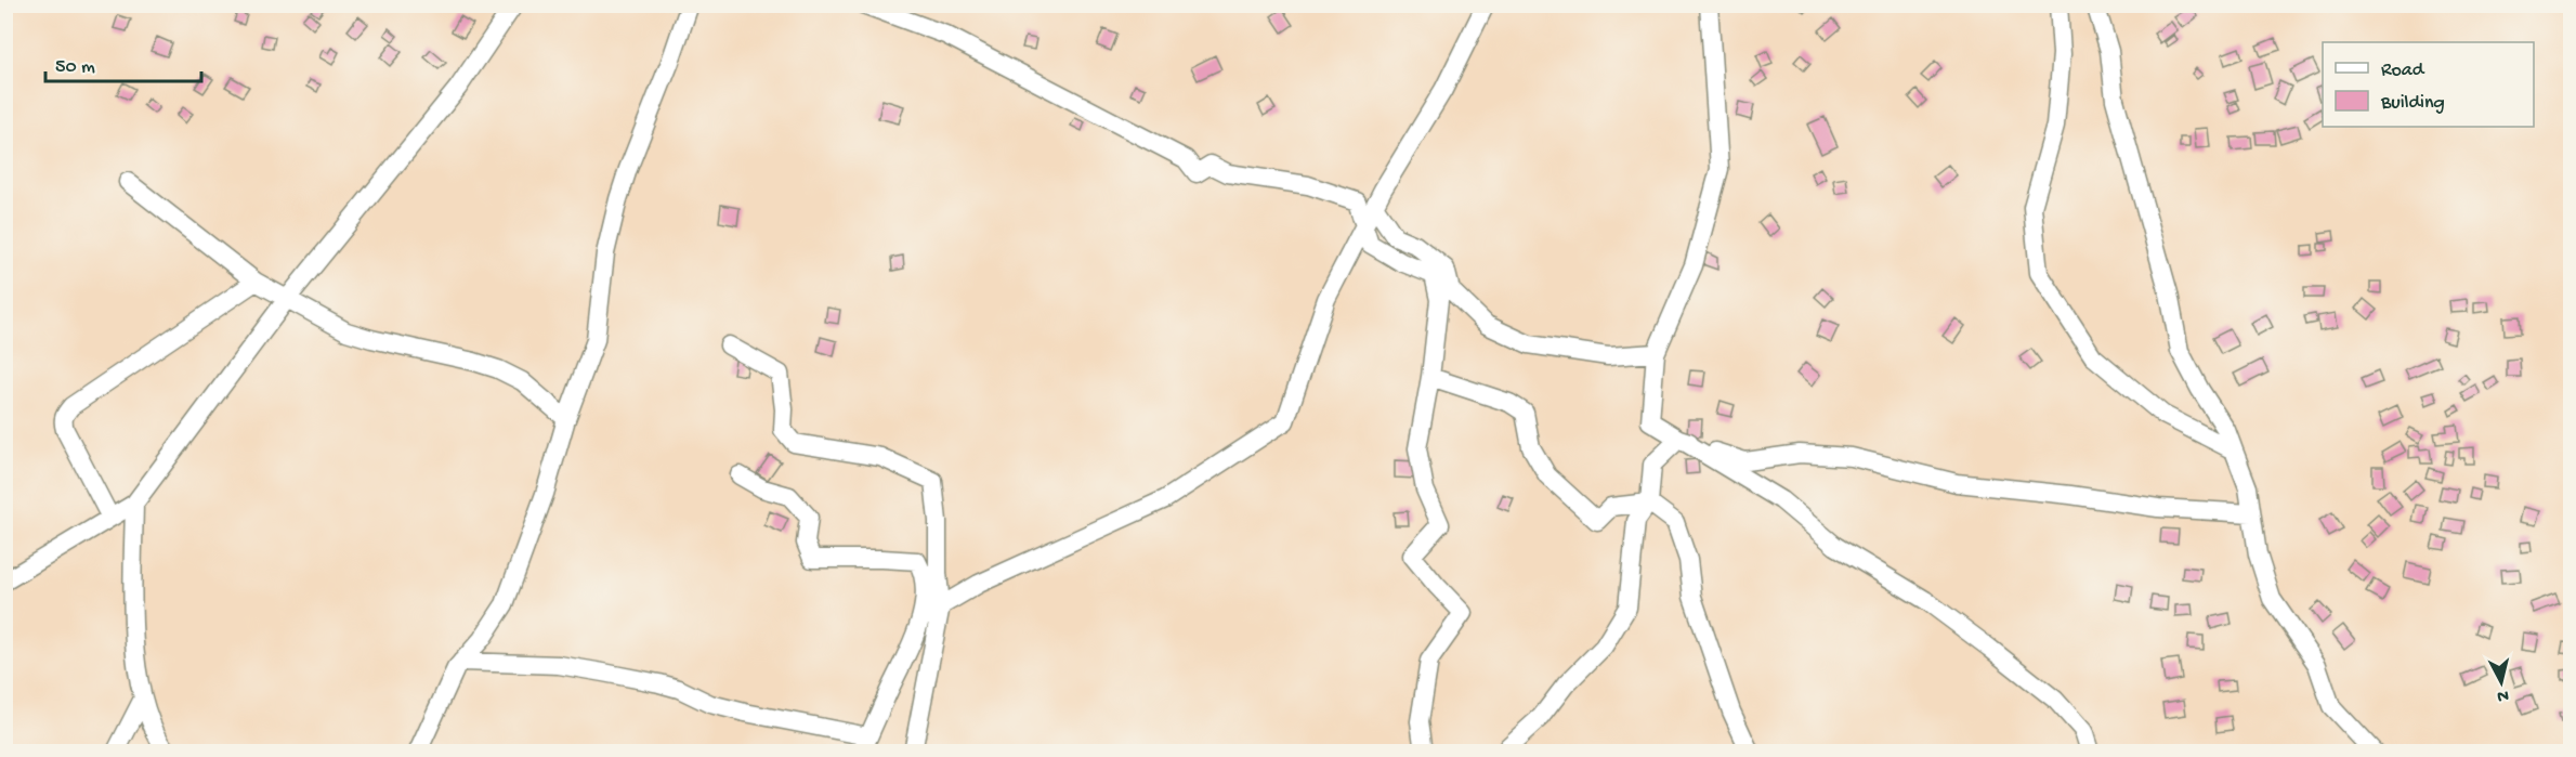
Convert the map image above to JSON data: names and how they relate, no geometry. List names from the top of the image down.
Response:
{
  "legend": ["Road", "Building"],
  "scale_bar": "50 m",
  "north": "bottom"
}
